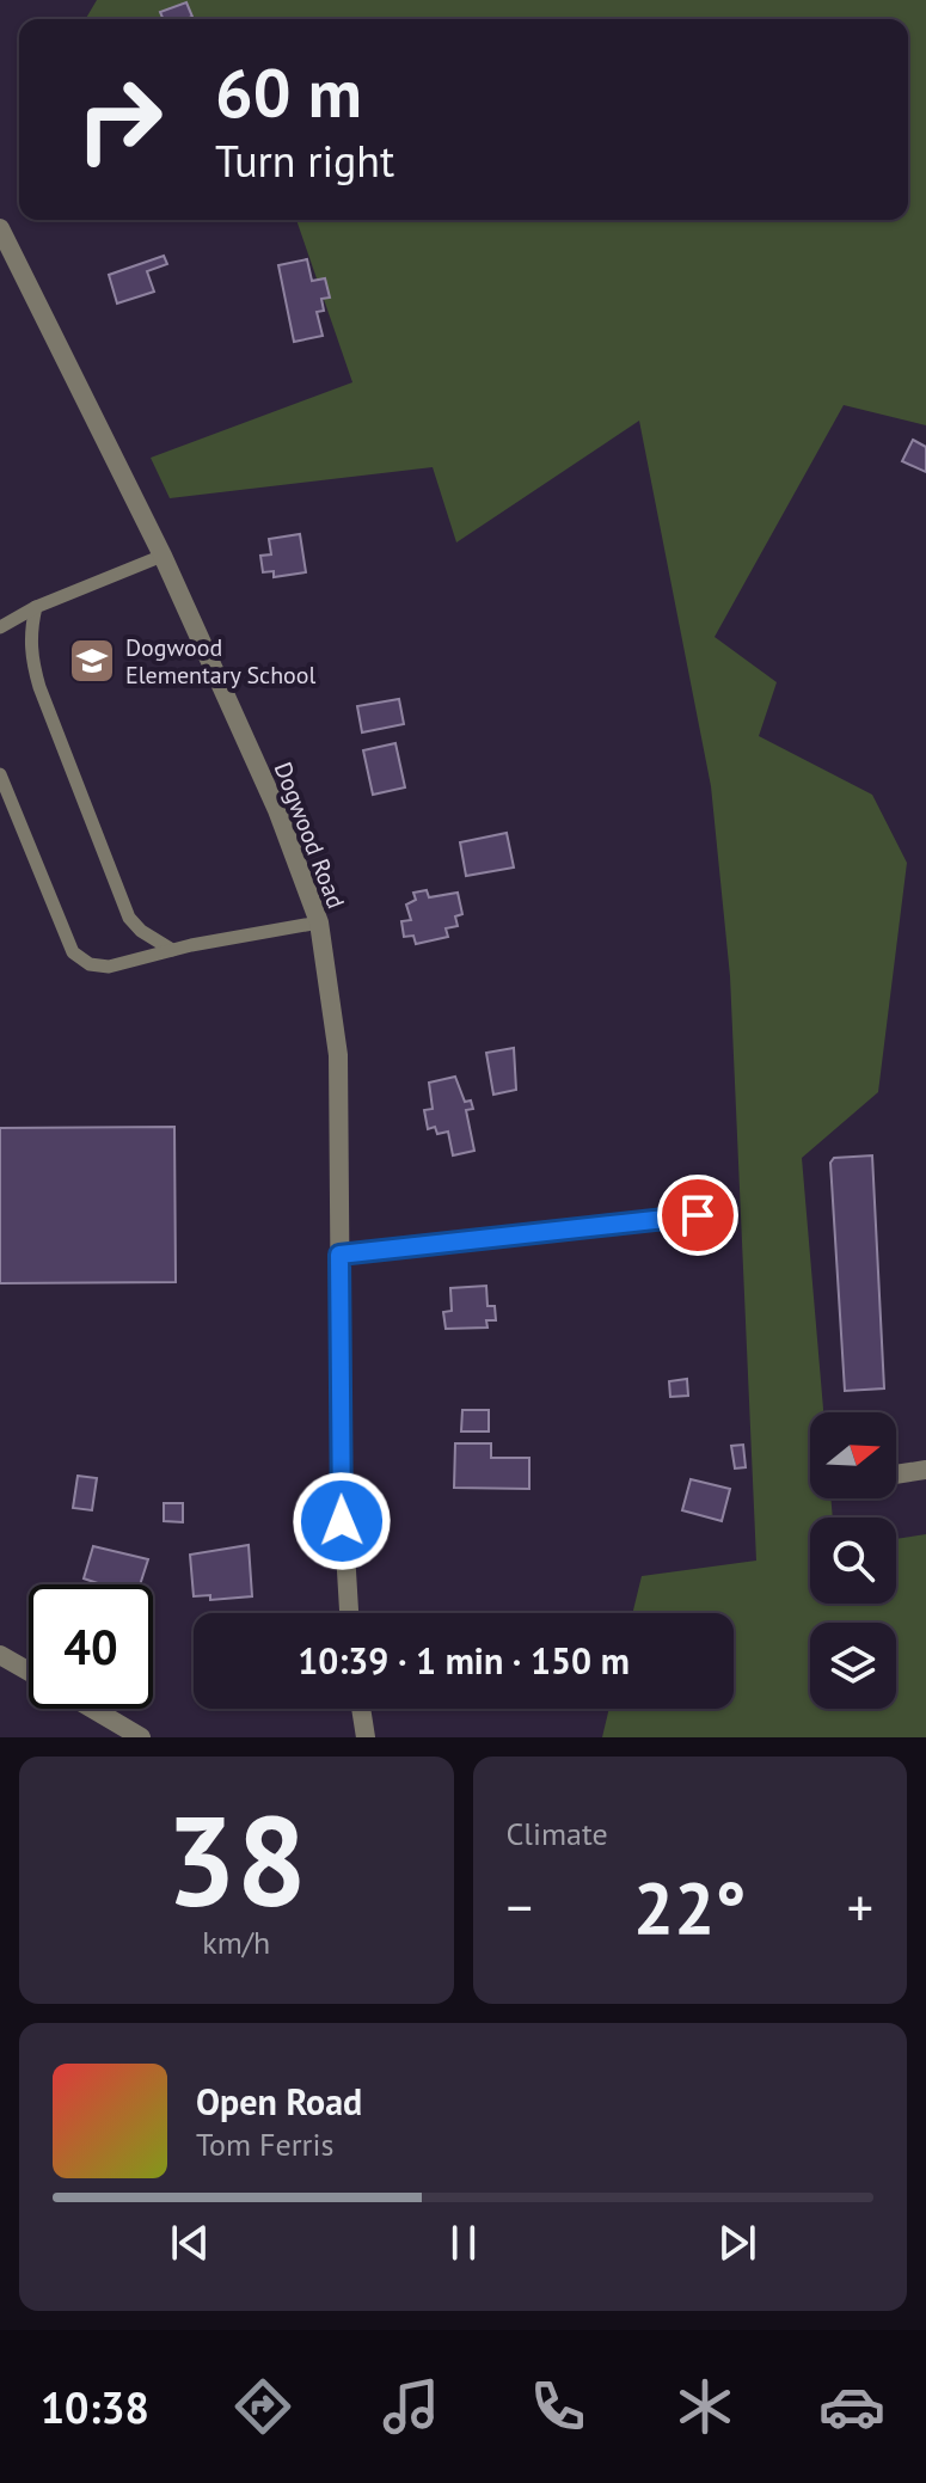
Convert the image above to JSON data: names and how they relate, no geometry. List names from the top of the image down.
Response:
{
  "streets": {
    "street": ["Dogwood Road"]
  },
  "places": {
    "school or university": ["Dogwood Elementary School"]
  },
  "north": "right",
  "page": {
    "turn": ["60 m", "Turn right"],
    "limit": "40",
    "trip": "10:39 · 1 min · 150 m",
    "tile": [
      ["38", "km/h"],
      "Climate"
    ],
    "heat": ["−", "22°", "+"],
    "song": ["Open Road", "Tom Ferris"],
    "tabs": "10:38"
  }
}
